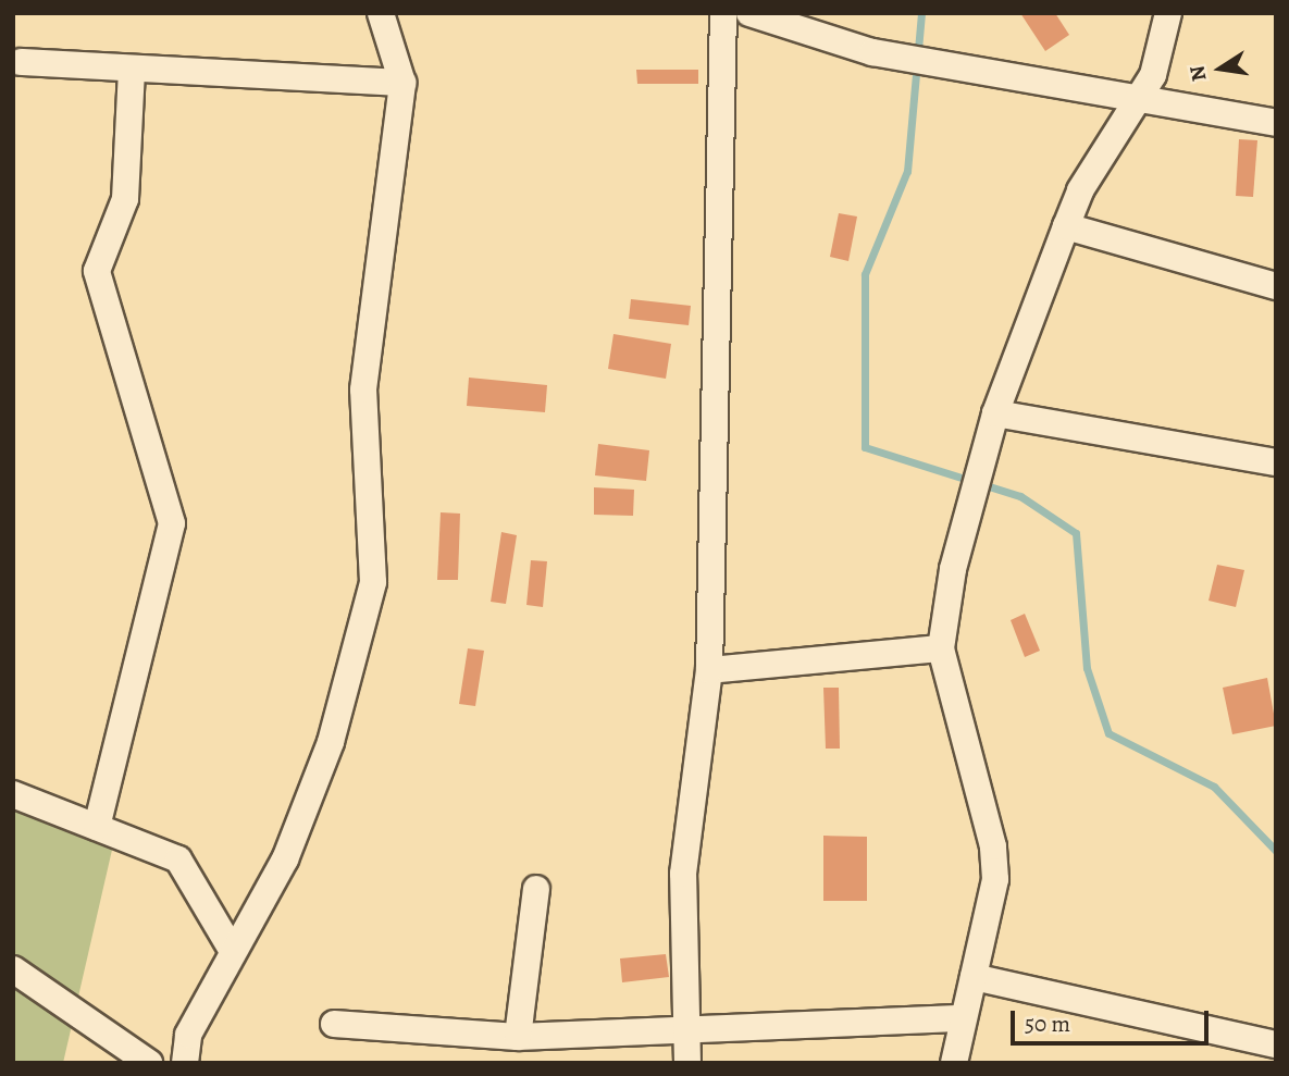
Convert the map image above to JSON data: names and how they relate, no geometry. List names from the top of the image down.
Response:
{
  "scale_bar": "50 m",
  "north": "left"
}
